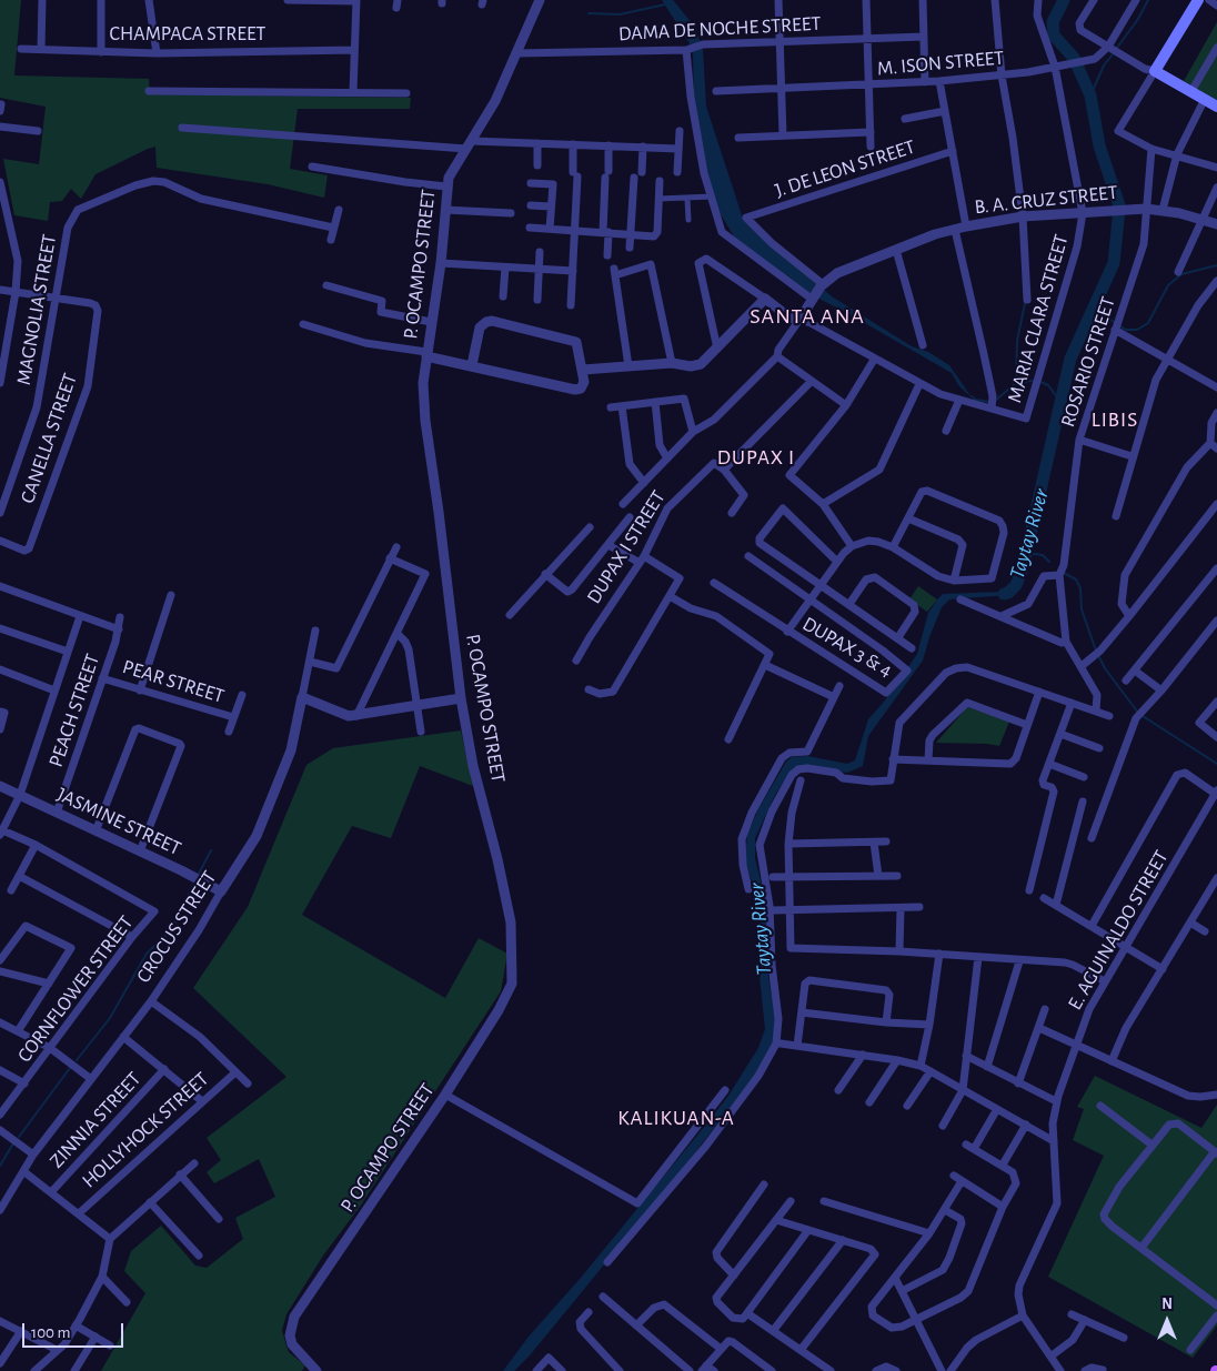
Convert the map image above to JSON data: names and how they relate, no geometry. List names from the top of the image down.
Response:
{
  "streets": {
    "street": [
      "DAMA DE NOCHE STREET",
      "CHAMPACA STREET",
      "M. ISON STREET",
      "J. DE LEON STREET",
      "B. A. CRUZ STREET",
      "P. OCAMPO STREET",
      "MAGNOLIA STREET",
      "MARIA CLARA STREET",
      "ROSARIO STREET",
      "CANELLA STREET",
      "DUPAX I STREET",
      "DUPAX 3 & 4",
      "PEAR STREET",
      "PEACH STREET",
      "JASMINE STREET",
      "CROCUS STREET",
      "E. AGUINALDO STREET",
      "CORNFLOWER STREET",
      "ZINNIA STREET",
      "HOLLYHOCK STREET"
    ]
  },
  "crossings": [
    ["DAMA DE NOCHE STREET", "P. OCAMPO STREET"],
    ["M. ISON STREET", "MARIA CLARA STREET"],
    ["J. DE LEON STREET", "B. A. CRUZ STREET"],
    ["B. A. CRUZ STREET", "MARIA CLARA STREET"],
    ["B. A. CRUZ STREET", "ROSARIO STREET"],
    ["MAGNOLIA STREET", "CANELLA STREET"],
    ["PEAR STREET", "PEACH STREET"],
    ["PEACH STREET", "JASMINE STREET"],
    ["JASMINE STREET", "CROCUS STREET"]
  ],
  "districts": [
    "SANTA ANA",
    "LIBIS",
    "DUPAX I",
    "KALIKUAN-A"
  ],
  "water": ["Taytay River"],
  "scale_bar": "100 m",
  "north": "top"
}
